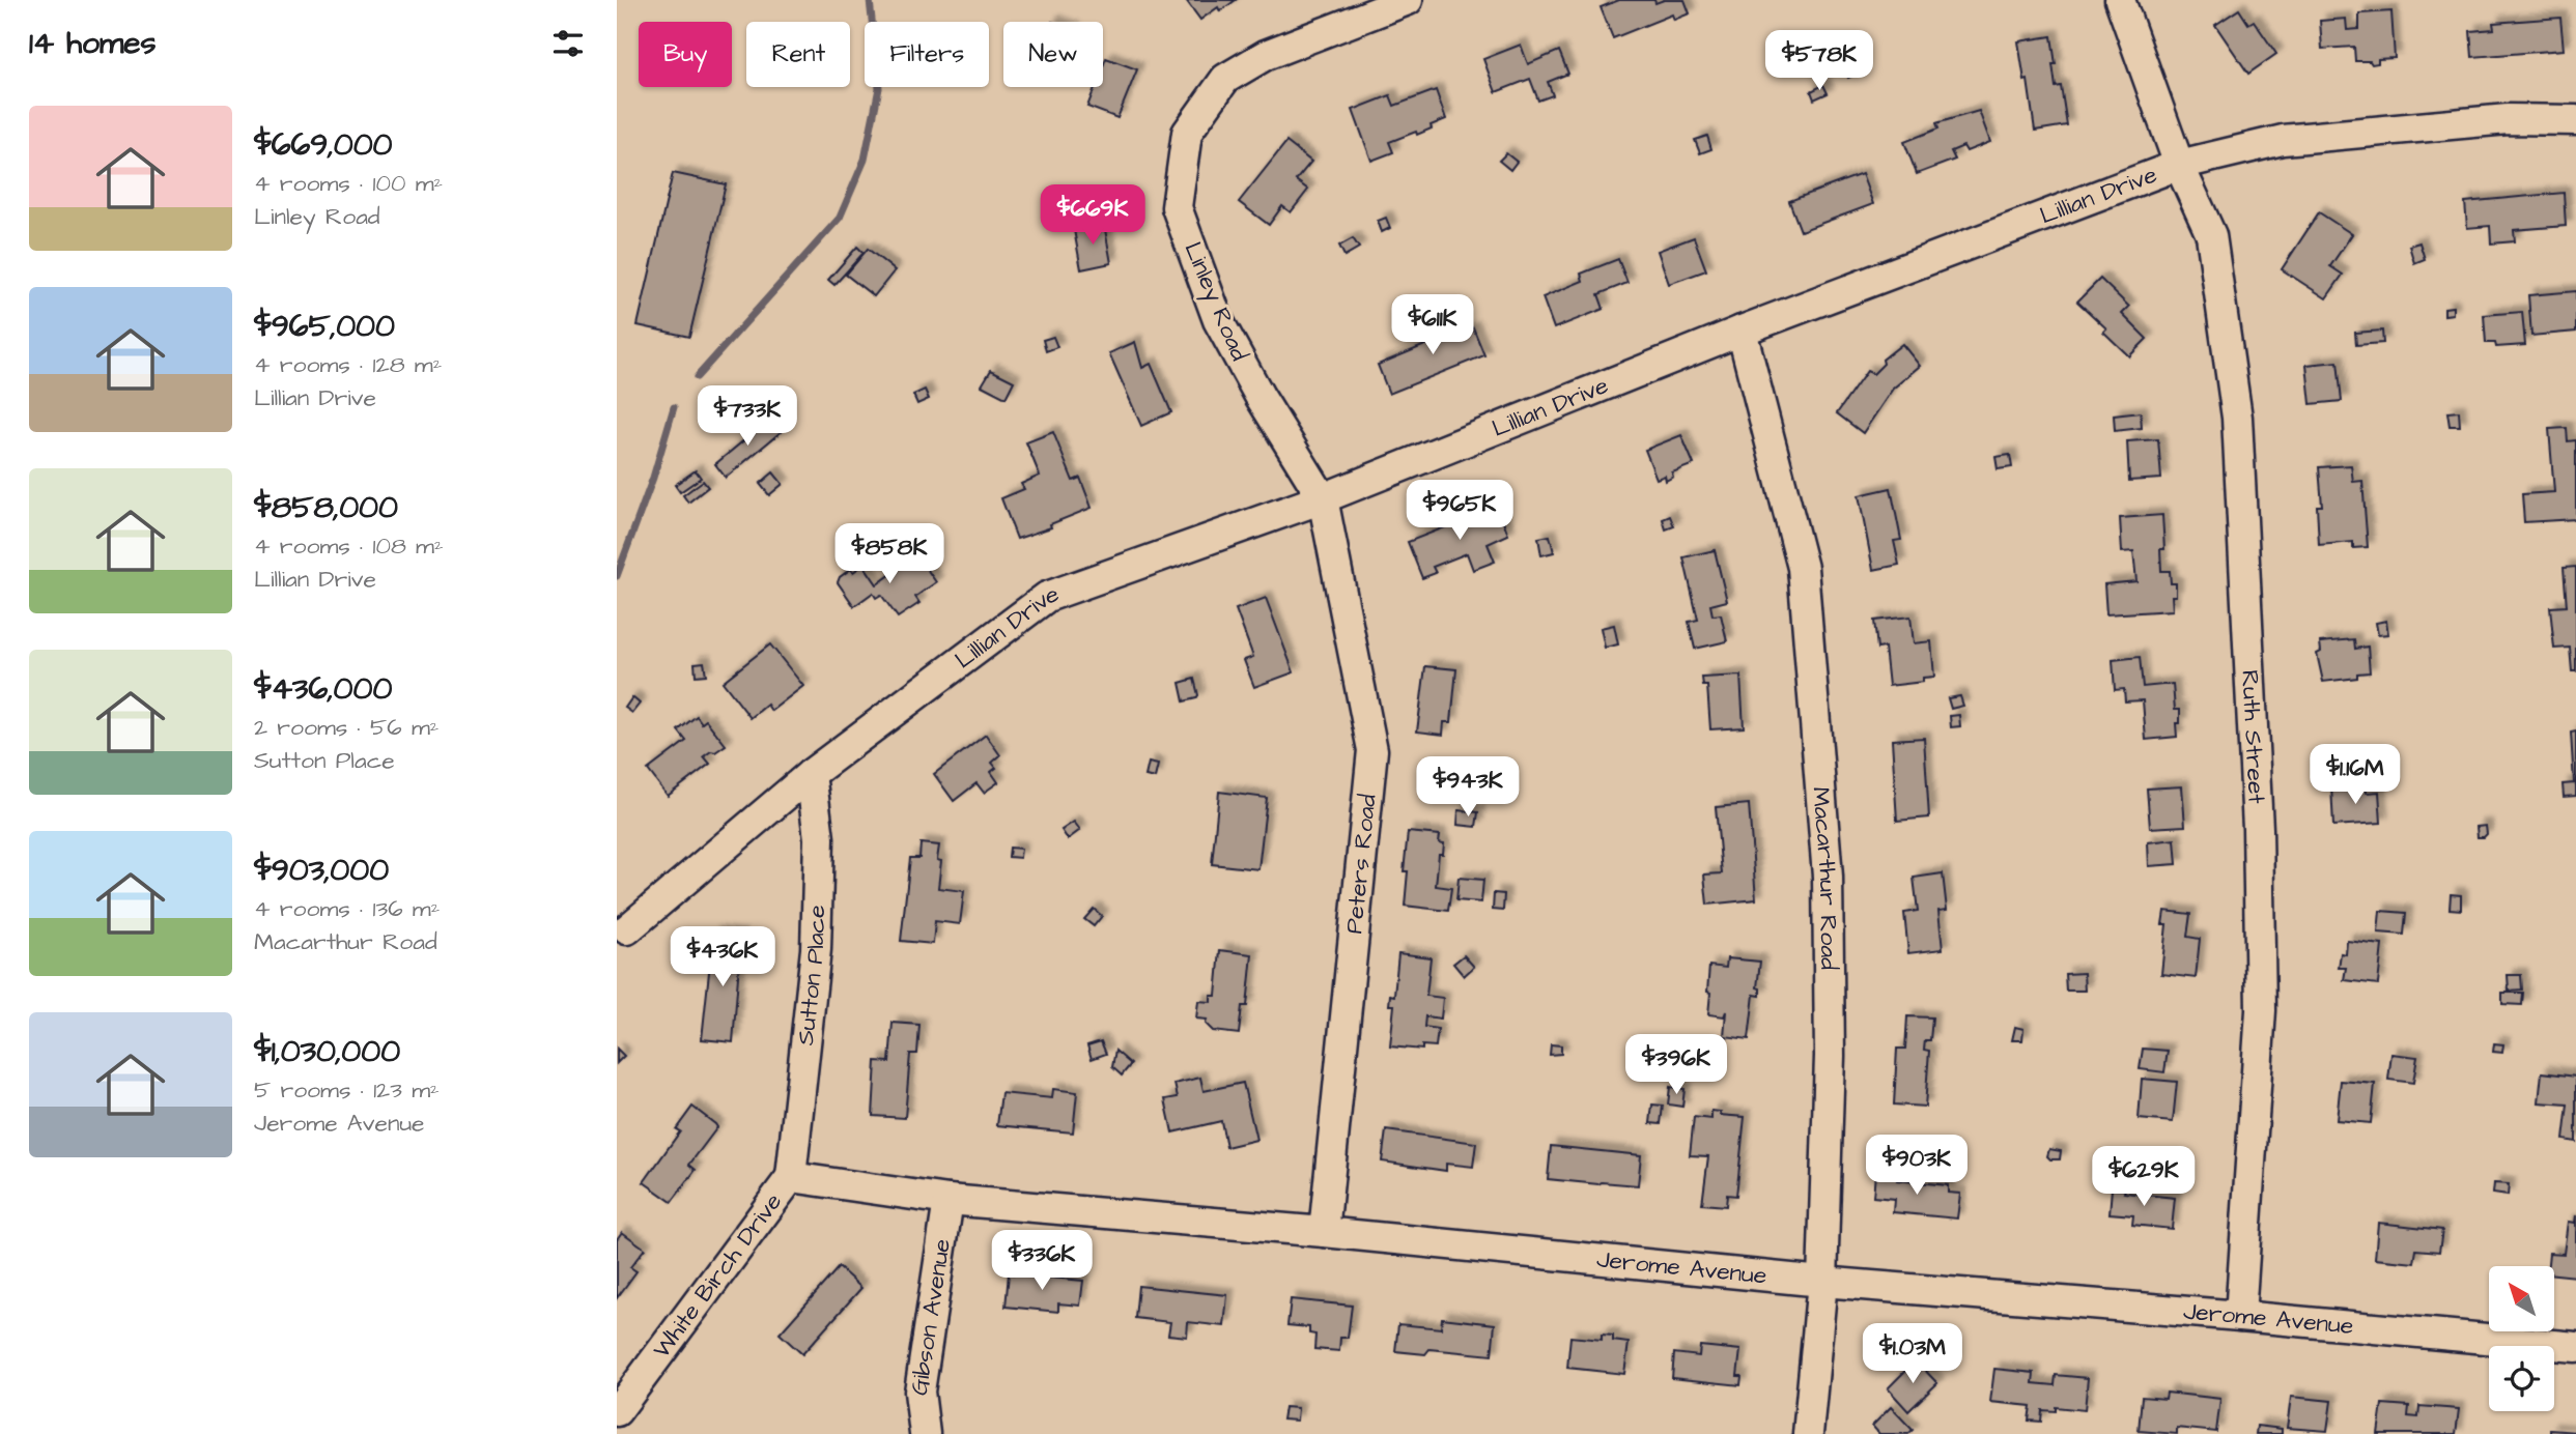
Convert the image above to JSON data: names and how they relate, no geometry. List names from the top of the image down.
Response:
{
  "streets": {
    "street": [
      "Lillian Drive",
      "Linley Road",
      "Ruth Street",
      "Peters Road",
      "Macarthur Road",
      "Sutton Place",
      "Jerome Avenue",
      "White Birch Drive",
      "Gibson Avenue"
    ]
  },
  "crossings": [
    ["Lillian Drive", "Linley Road"],
    ["Lillian Drive", "Ruth Street"],
    ["Lillian Drive", "Peters Road"],
    ["Lillian Drive", "Macarthur Road"],
    ["Lillian Drive", "Sutton Place"],
    ["Linley Road", "Peters Road"],
    ["Ruth Street", "Jerome Avenue"],
    ["Peters Road", "Jerome Avenue"],
    ["Macarthur Road", "Jerome Avenue"],
    ["Sutton Place", "Jerome Avenue"],
    ["Sutton Place", "White Birch Drive"],
    ["Jerome Avenue", "White Birch Drive"],
    ["Jerome Avenue", "Gibson Avenue"]
  ],
  "north": "top left",
  "page": {
    "heading": "14 homes",
    "chip": [
      "Buy",
      "Rent",
      "Filters",
      "New"
    ],
    "price": [
      "$578K",
      "$669K",
      "$611K",
      "$733K",
      "$965K",
      "$858K",
      "$1.16M",
      "$943K",
      "$436K",
      "$396K",
      "$903K",
      "$629K",
      "$336K",
      "$1.03M"
    ],
    "list": [
      {
        "name": "$669,000",
        "note": "4 rooms · 100 m² · Linley Road"
      },
      {
        "name": "$965,000",
        "note": "4 rooms · 128 m² · Lillian Drive"
      },
      {
        "name": "$858,000",
        "note": "4 rooms · 108 m² · Lillian Drive"
      },
      {
        "name": "$436,000",
        "note": "2 rooms · 56 m² · Sutton Place"
      },
      {
        "name": "$903,000",
        "note": "4 rooms · 136 m² · Macarthur Road"
      },
      {
        "name": "$1,030,000",
        "note": "5 rooms · 123 m² · Jerome Avenue"
      }
    ]
  }
}
